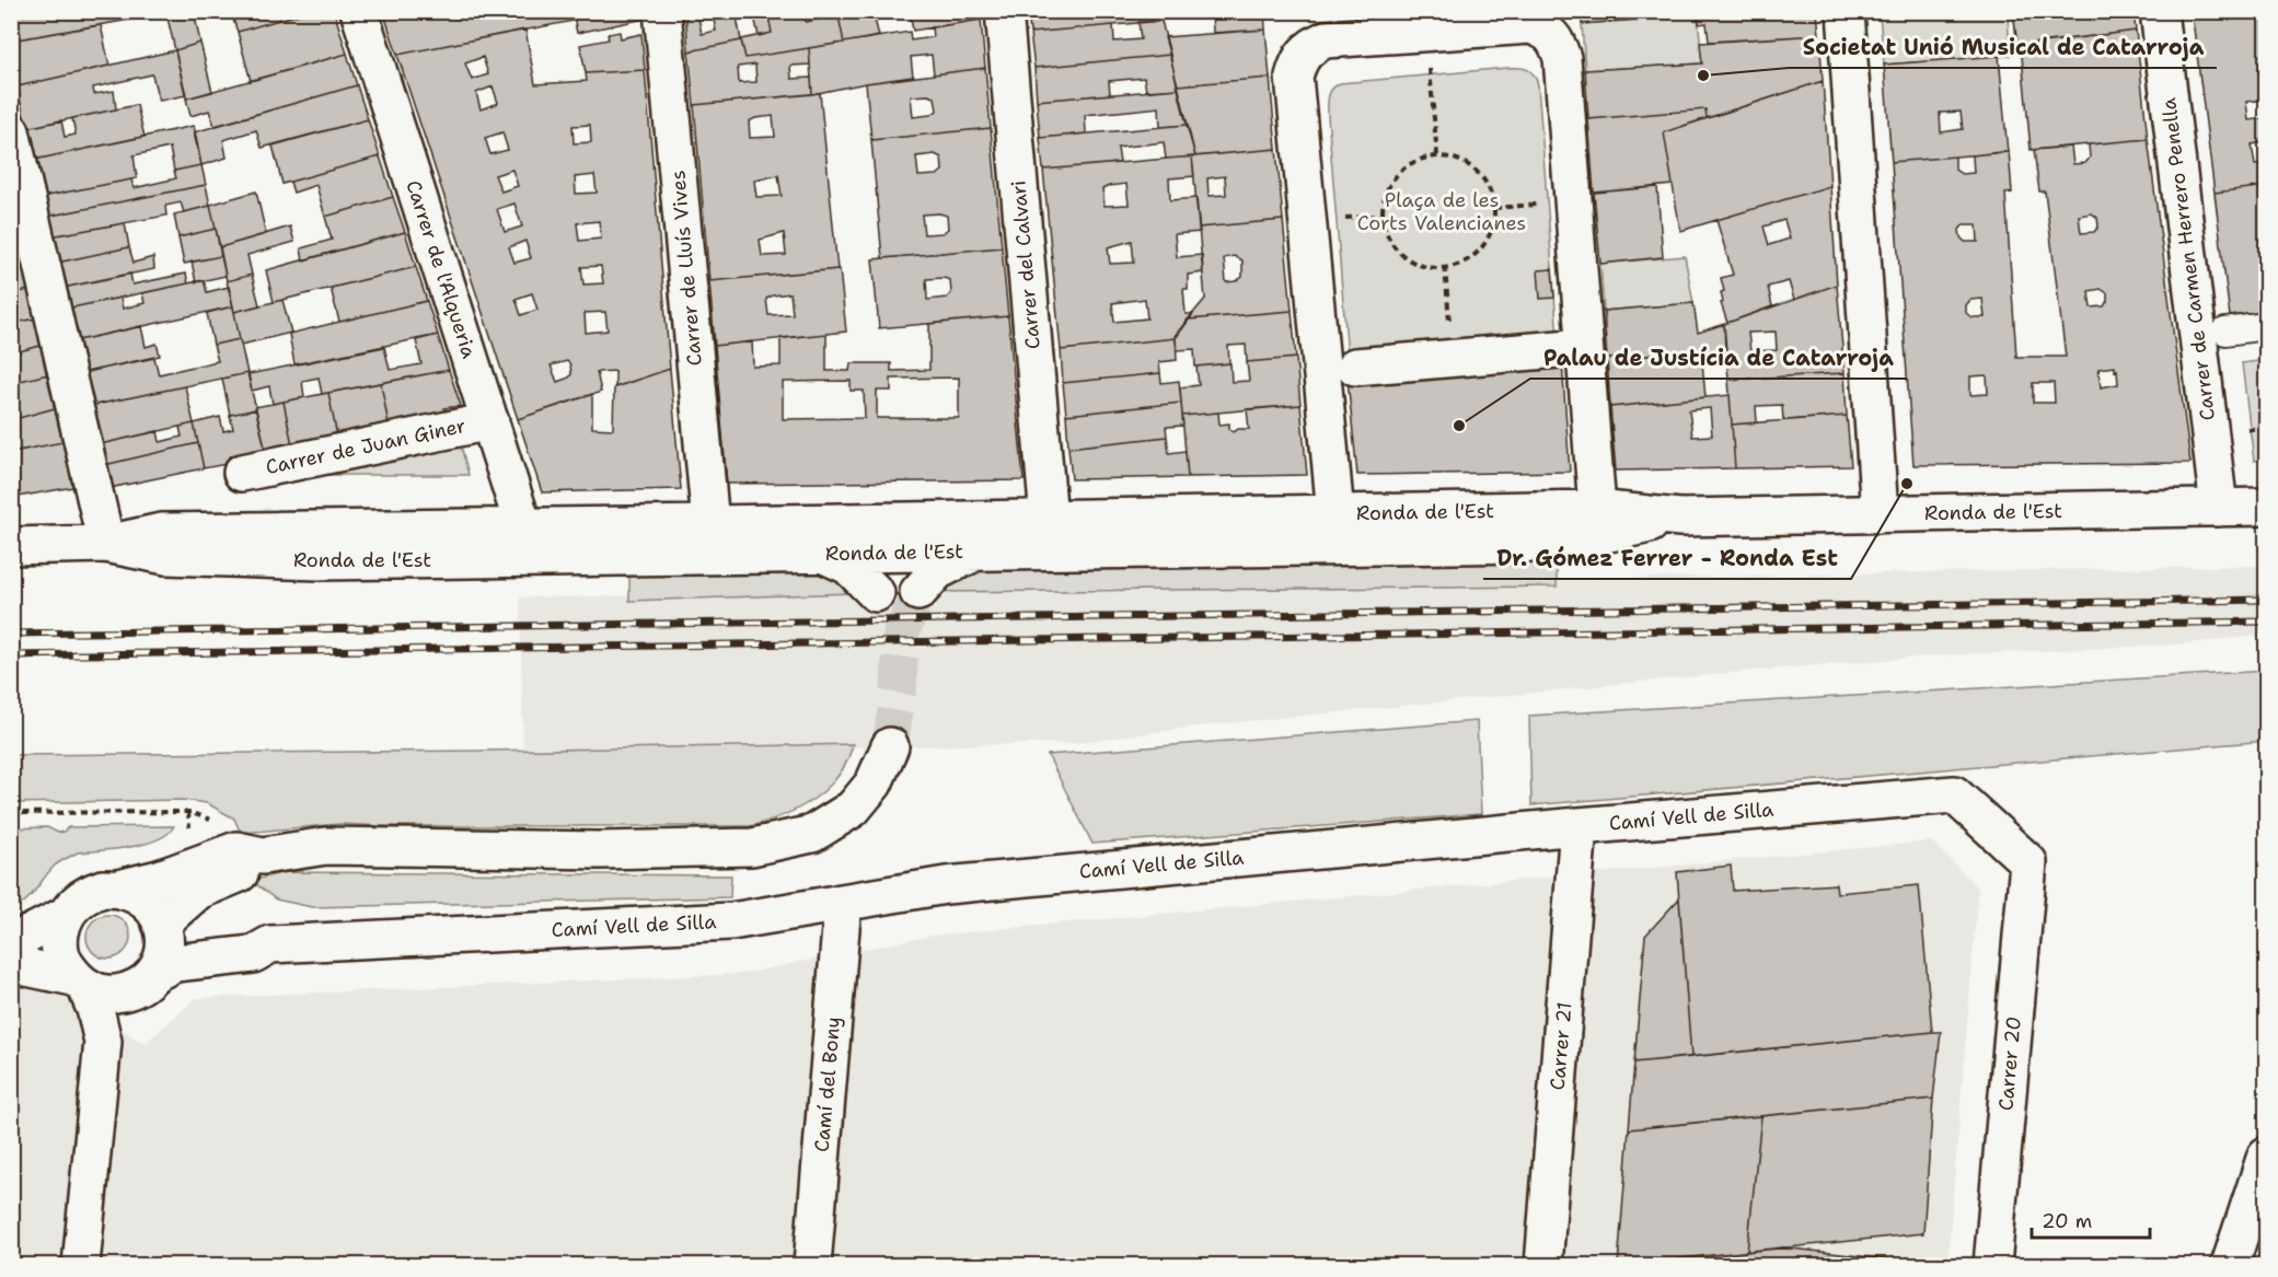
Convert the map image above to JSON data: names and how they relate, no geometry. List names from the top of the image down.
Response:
{
  "streets": {
    "street": [
      "Carrer de Carmen Herrero Penella",
      "Carrer del Calvari",
      "Carrer de Lluís Vives",
      "Carrer de l'Alqueria",
      "Carrer de Juan Giner",
      "Ronda de l'Est",
      "Camí Vell de Silla",
      "Carrer 21",
      "Carrer 20",
      "Camí del Bony"
    ]
  },
  "crossings": [
    ["Carrer de Carmen Herrero Penella", "Ronda de l'Est"],
    ["Carrer del Calvari", "Ronda de l'Est"],
    ["Carrer de Lluís Vives", "Ronda de l'Est"],
    ["Carrer de l'Alqueria", "Carrer de Juan Giner"],
    ["Carrer de l'Alqueria", "Ronda de l'Est"],
    ["Camí Vell de Silla", "Carrer 21"],
    ["Camí Vell de Silla", "Carrer 20"],
    ["Camí Vell de Silla", "Camí del Bony"]
  ],
  "parks": ["Plaça de les Corts Valencianes"],
  "places": ["Societat Unió Musical de Catarroja", "Palau de Justícia de Catarroja", "Dr. Gómez Ferrer - Ronda Est"],
  "scale_bar": "20 m"
}
